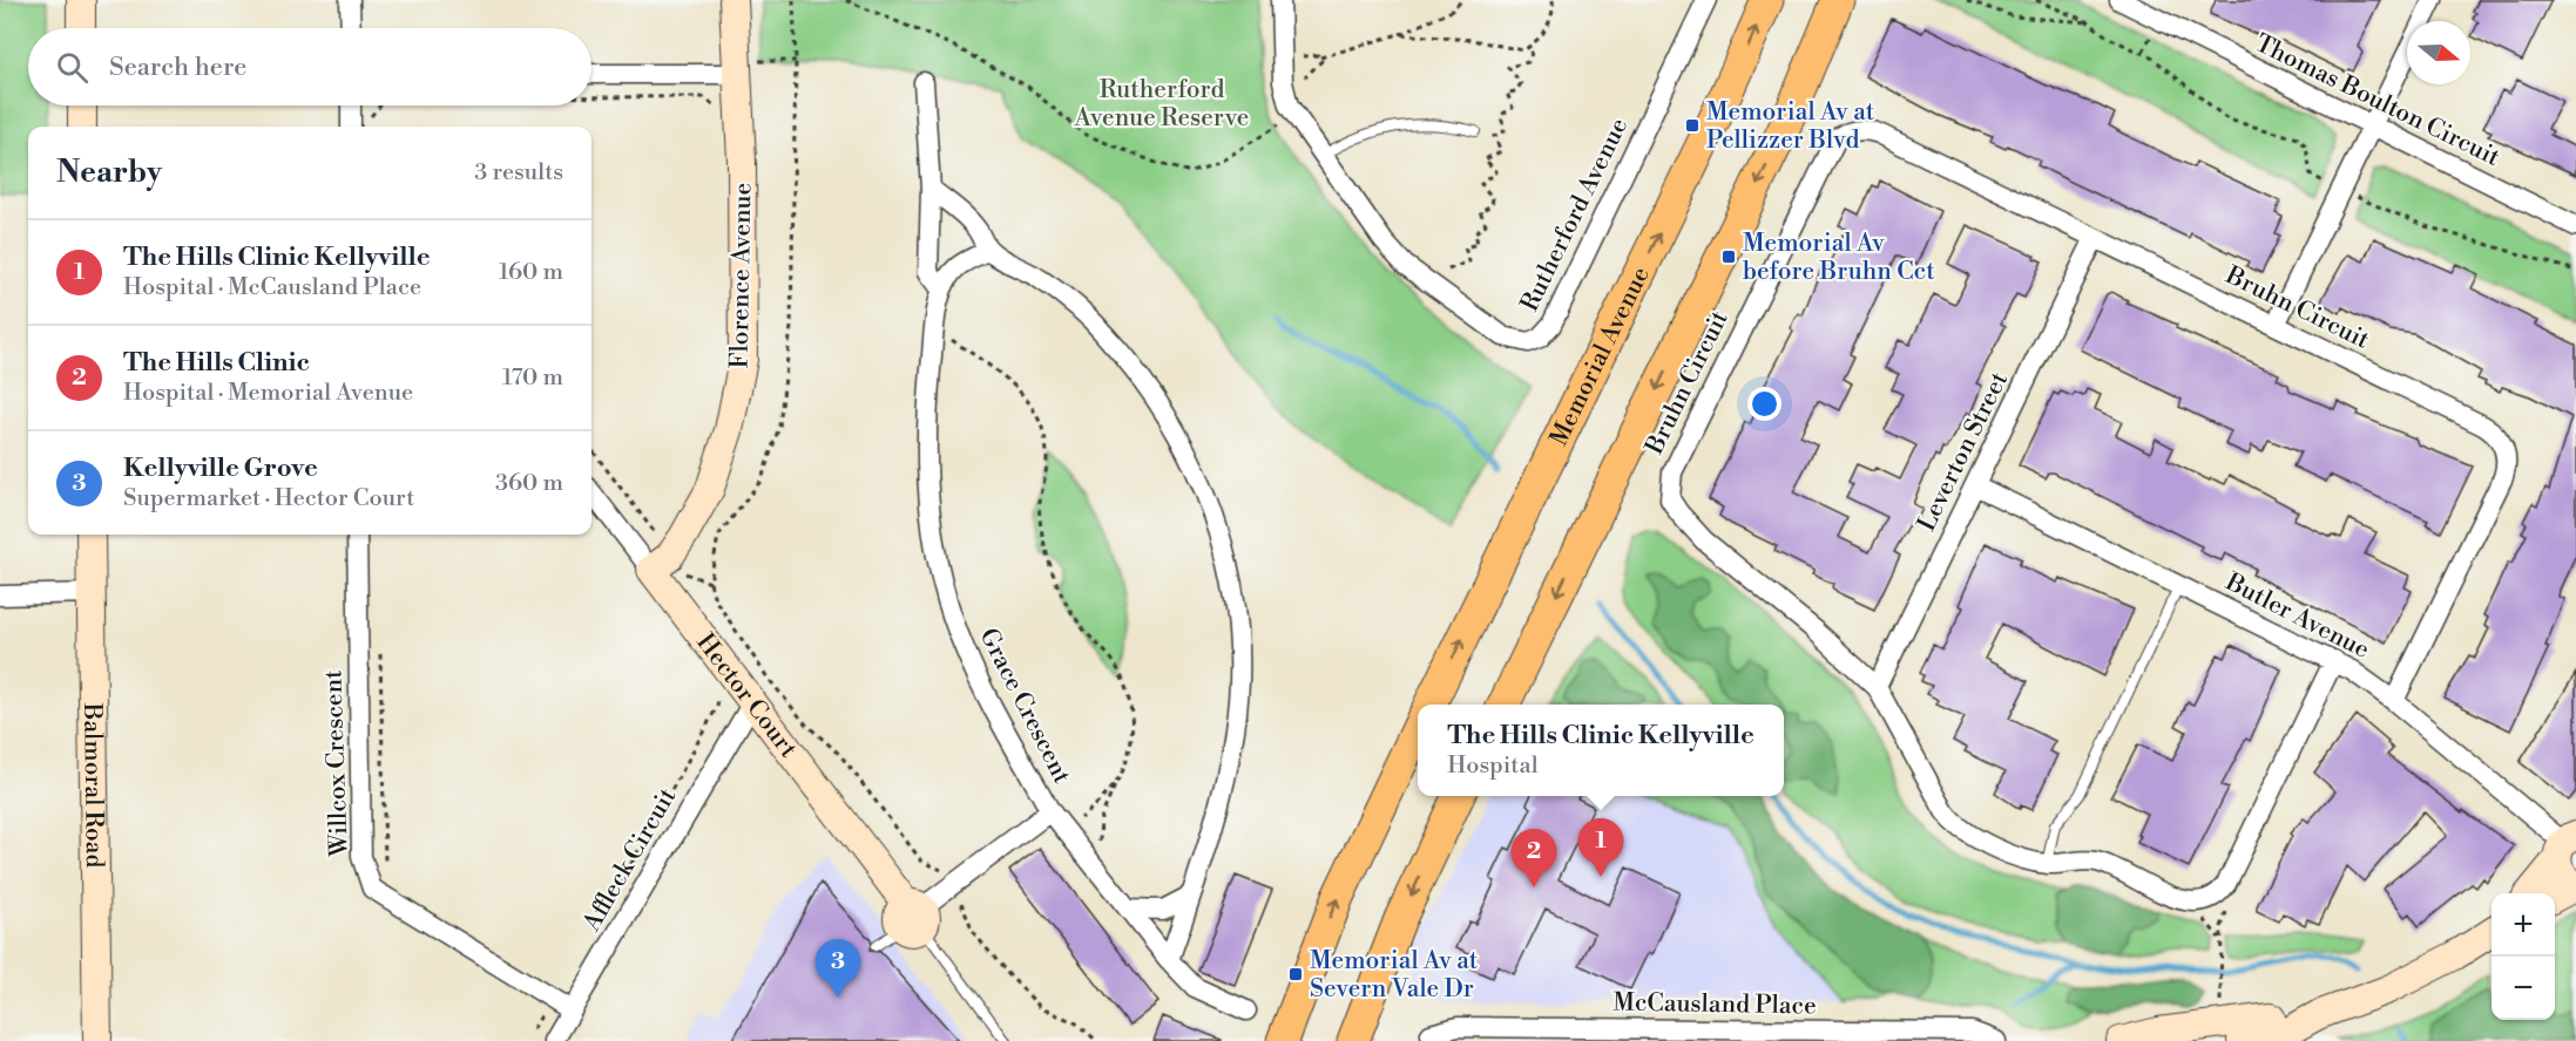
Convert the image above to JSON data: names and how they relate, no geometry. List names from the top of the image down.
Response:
{
  "streets": {
    "main road": ["Memorial Avenue"],
    "street": [
      "Thomas Boulton Circuit",
      "Rutherford Avenue",
      "Florence Avenue",
      "Bruhn Circuit",
      "Leverton Street",
      "Butler Avenue",
      "Hector Court",
      "Grace Crescent",
      "Willcox Crescent",
      "Balmoral Road",
      "Affleck Circuit",
      "McCausland Place"
    ]
  },
  "crossings": [
    ["Florence Avenue", "Hector Court"],
    ["Bruhn Circuit", "Leverton Street"],
    ["Bruhn Circuit", "Butler Avenue"],
    ["Leverton Street", "Butler Avenue"],
    ["Hector Court", "Grace Crescent"],
    ["Hector Court", "Affleck Circuit"],
    ["Willcox Crescent", "Affleck Circuit"]
  ],
  "parks": ["Rutherford Avenue Reserve"],
  "places": {
    "transit": ["Memorial Av at Pellizzer Blvd", "Memorial Av before Bruhn Cct", "Memorial Av at Severn Vale Dr"]
  },
  "north": "right",
  "page": {
    "search": "Search here",
    "heading": ["Nearby", "3 results"],
    "list": [
      {
        "mark": "1",
        "name": "The Hills Clinic Kellyville",
        "note": "Hospital · McCausland Place",
        "value": "160 m"
      },
      {
        "mark": "2",
        "name": "The Hills Clinic",
        "note": "Hospital · Memorial Avenue",
        "value": "170 m"
      },
      {
        "mark": "3",
        "name": "Kellyville Grove",
        "note": "Supermarket · Hector Court",
        "value": "360 m"
      }
    ],
    "popup": ["The Hills Clinic Kellyville", "Hospital"],
    "pins": ["1", "2", "3"],
    "map_buttons": ["+", "−"]
  }
}
